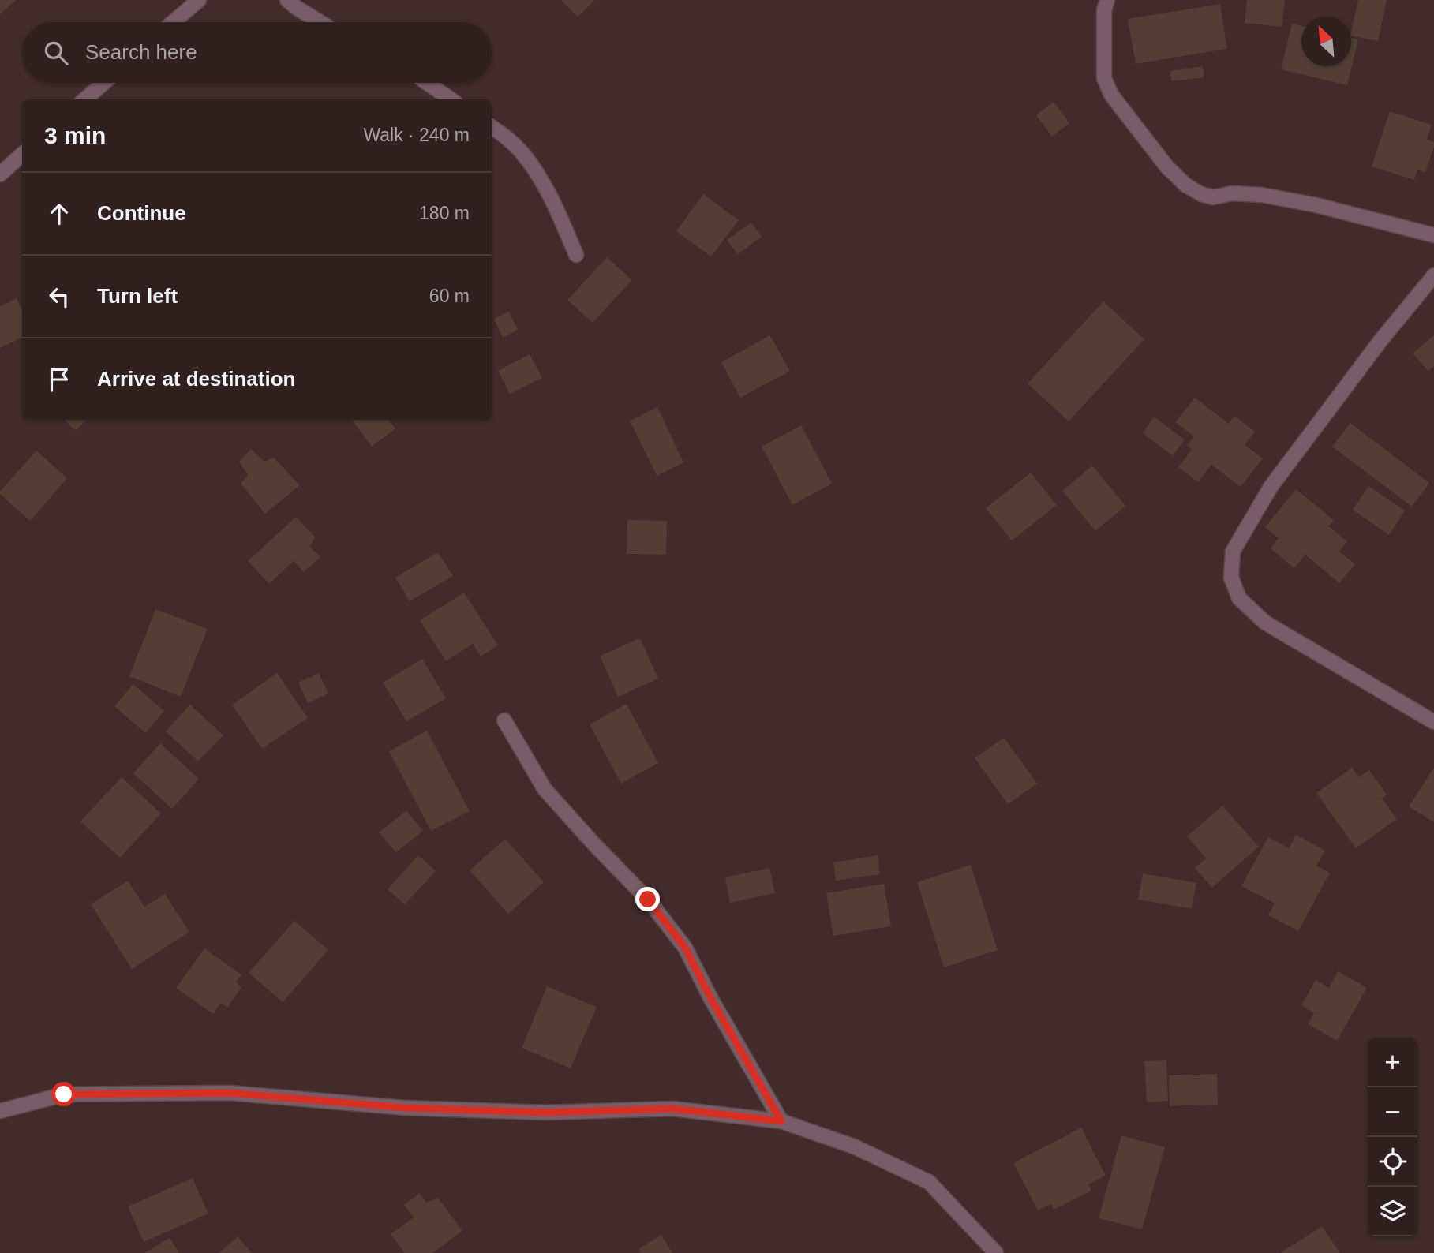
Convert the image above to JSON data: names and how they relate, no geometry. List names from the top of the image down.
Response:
{
  "north": "top left",
  "page": {
    "search": "Search here",
    "heading": ["3 min", "Walk · 240 m"],
    "list": [
      ["Continue", "180 m"],
      ["Turn left", "60 m"],
      "Arrive at destination"
    ],
    "map_buttons": ["+", "−"]
  }
}
